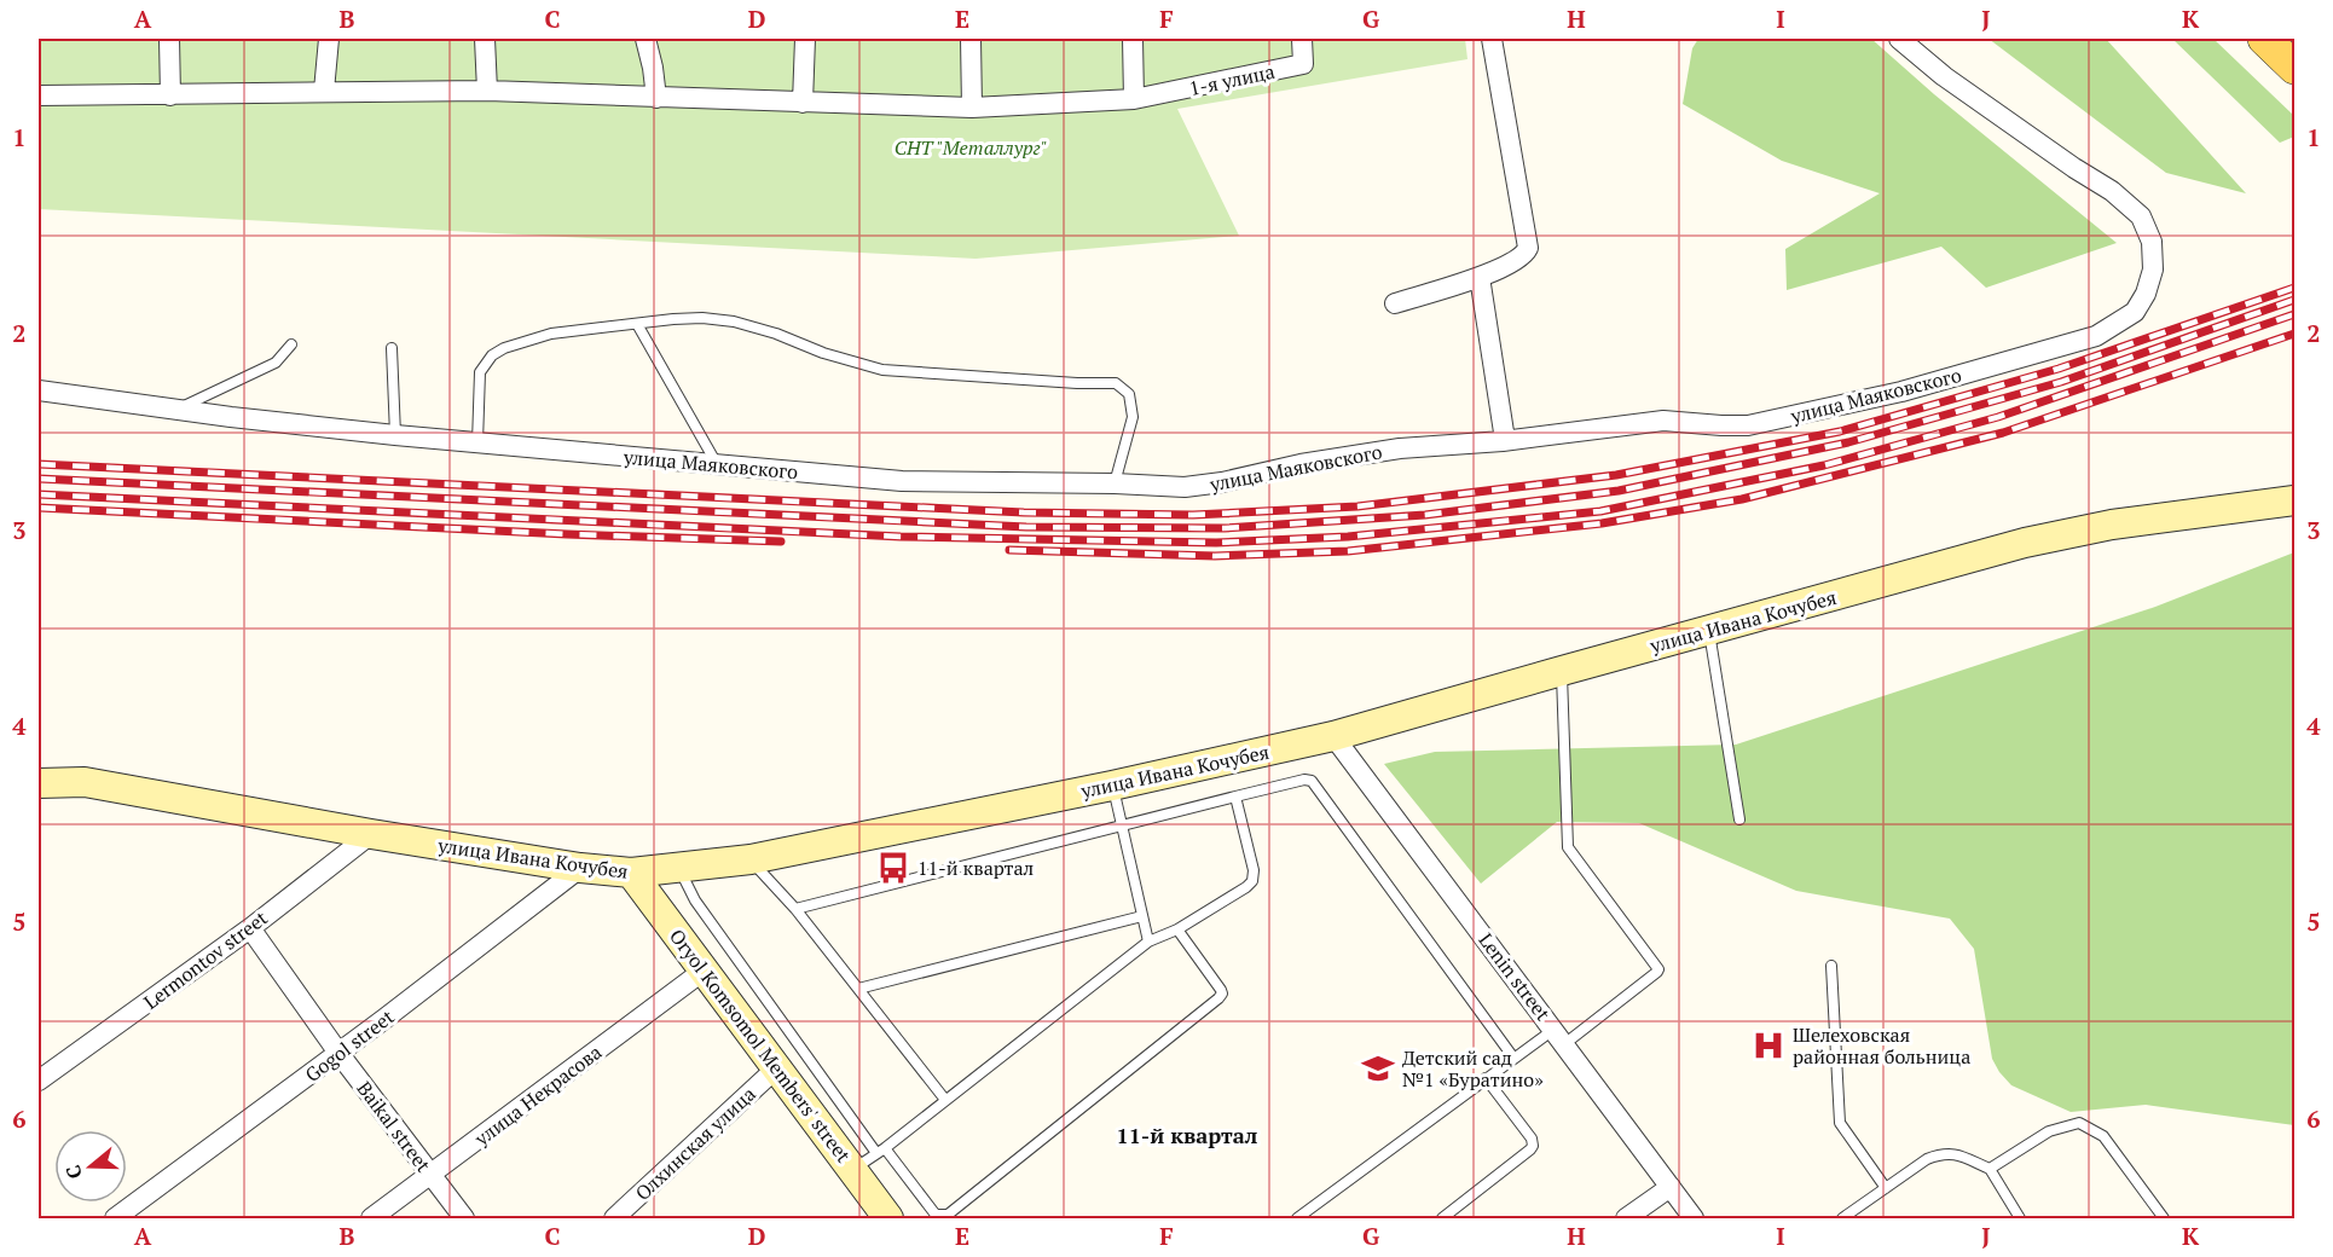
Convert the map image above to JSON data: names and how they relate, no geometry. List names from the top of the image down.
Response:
{
  "streets": {
    "street": [
      "1-я улица",
      "улица Маяковского",
      "улица Ивана Кочубея",
      "Lermontov street",
      "Lenin street",
      "Gogol street",
      "Oryol Komsomol Members' street",
      "улица Некрасова",
      "Baikal street",
      "Олхинская улица"
    ]
  },
  "crossings": [
    ["улица Ивана Кочубея", "Lermontov street"],
    ["улица Ивана Кочубея", "Lenin street"],
    ["улица Ивана Кочубея", "Gogol street"],
    ["улица Ивана Кочубея", "Oryol Komsomol Members' street"],
    ["Lermontov street", "Baikal street"],
    ["Gogol street", "Baikal street"],
    ["Oryol Komsomol Members' street", "улица Некрасова"],
    ["Oryol Komsomol Members' street", "Олхинская улица"],
    ["улица Некрасова", "Baikal street"]
  ],
  "districts": ["11-й квартал"],
  "parks": ["СНТ \"Металлург\""],
  "places": {
    "bus stop": ["11-й квартал"],
    "hospital": ["Шелеховская районная больница"],
    "school or university": ["Детский сад №1 «Буратино»"]
  },
  "north": "left",
  "grid": {
    "columns": [
      "A",
      "B",
      "C",
      "D",
      "E",
      "F",
      "G",
      "H",
      "I",
      "J",
      "K"
    ],
    "rows": [
      "1",
      "2",
      "3",
      "4",
      "5",
      "6"
    ]
  }
}
